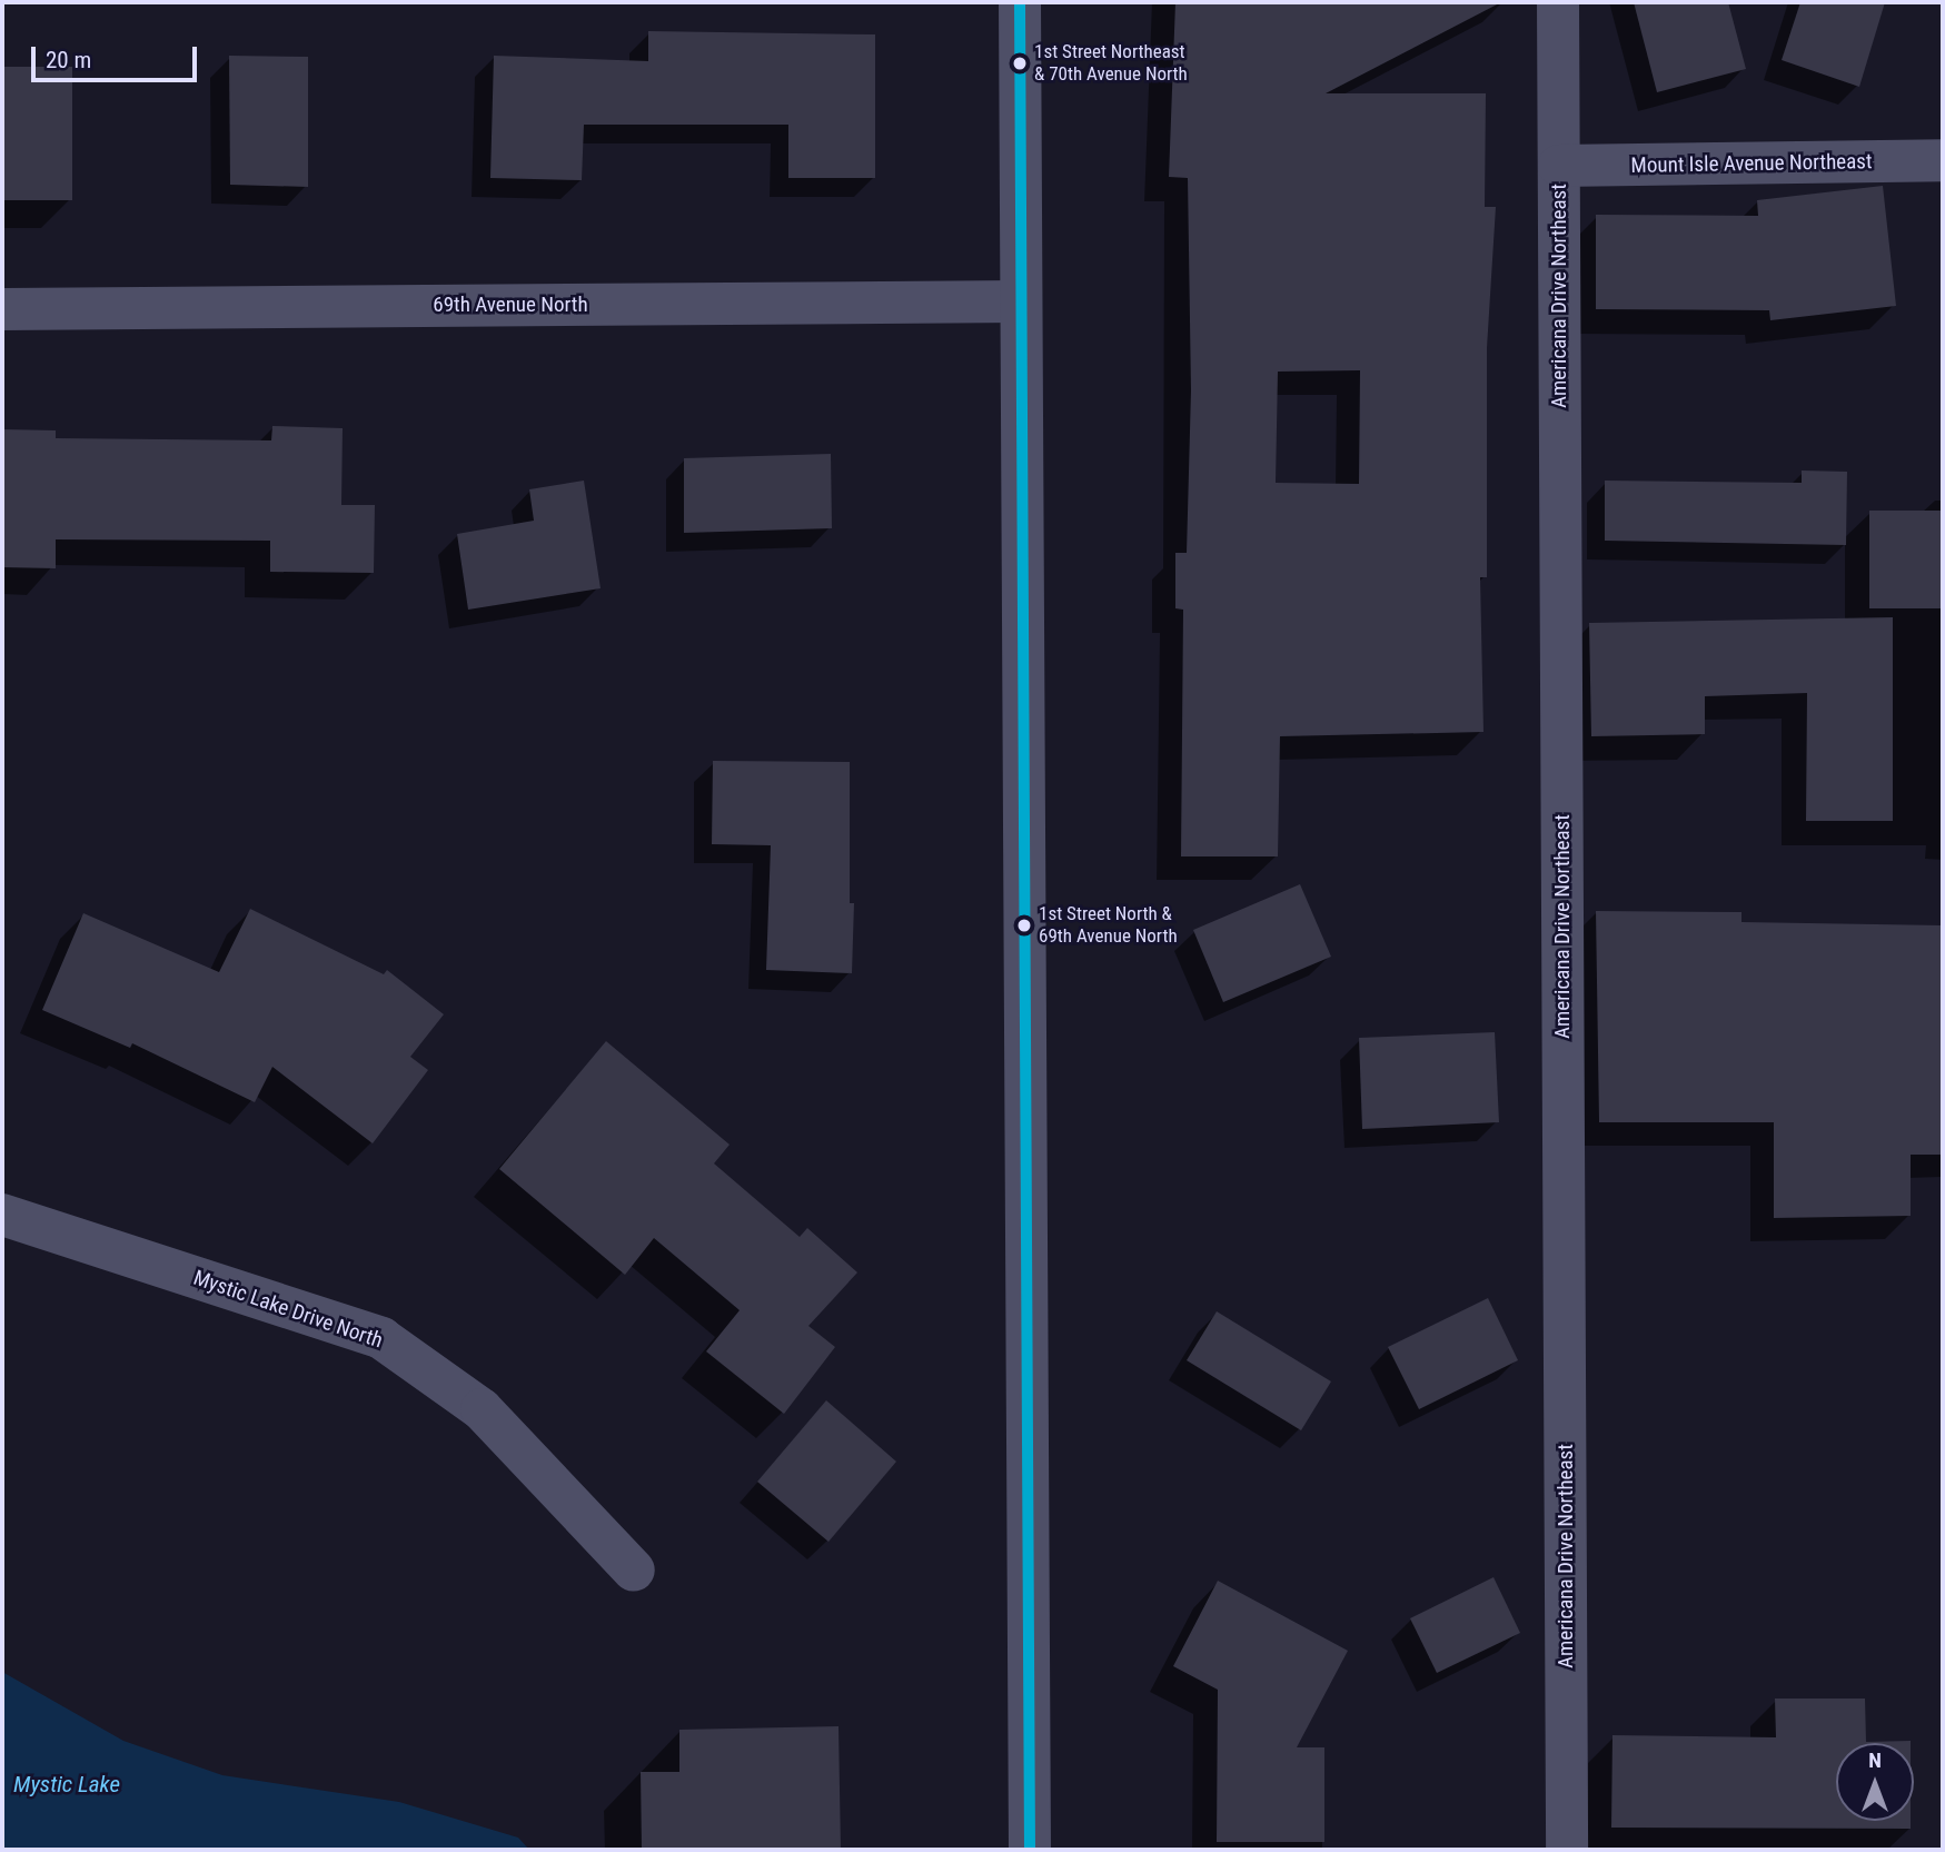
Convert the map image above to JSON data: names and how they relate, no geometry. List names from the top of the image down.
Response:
{
  "streets": {
    "street": [
      "Mount Isle Avenue Northeast",
      "Americana Drive Northeast",
      "69th Avenue North",
      "Mystic Lake Drive North"
    ]
  },
  "crossings": [
    ["Mount Isle Avenue Northeast", "Americana Drive Northeast"]
  ],
  "water": ["Mystic Lake"],
  "places": ["1st Street Northeast & 70th Avenue North", "1st Street North & 69th Avenue North"],
  "scale_bar": "20 m",
  "north": "top"
}
